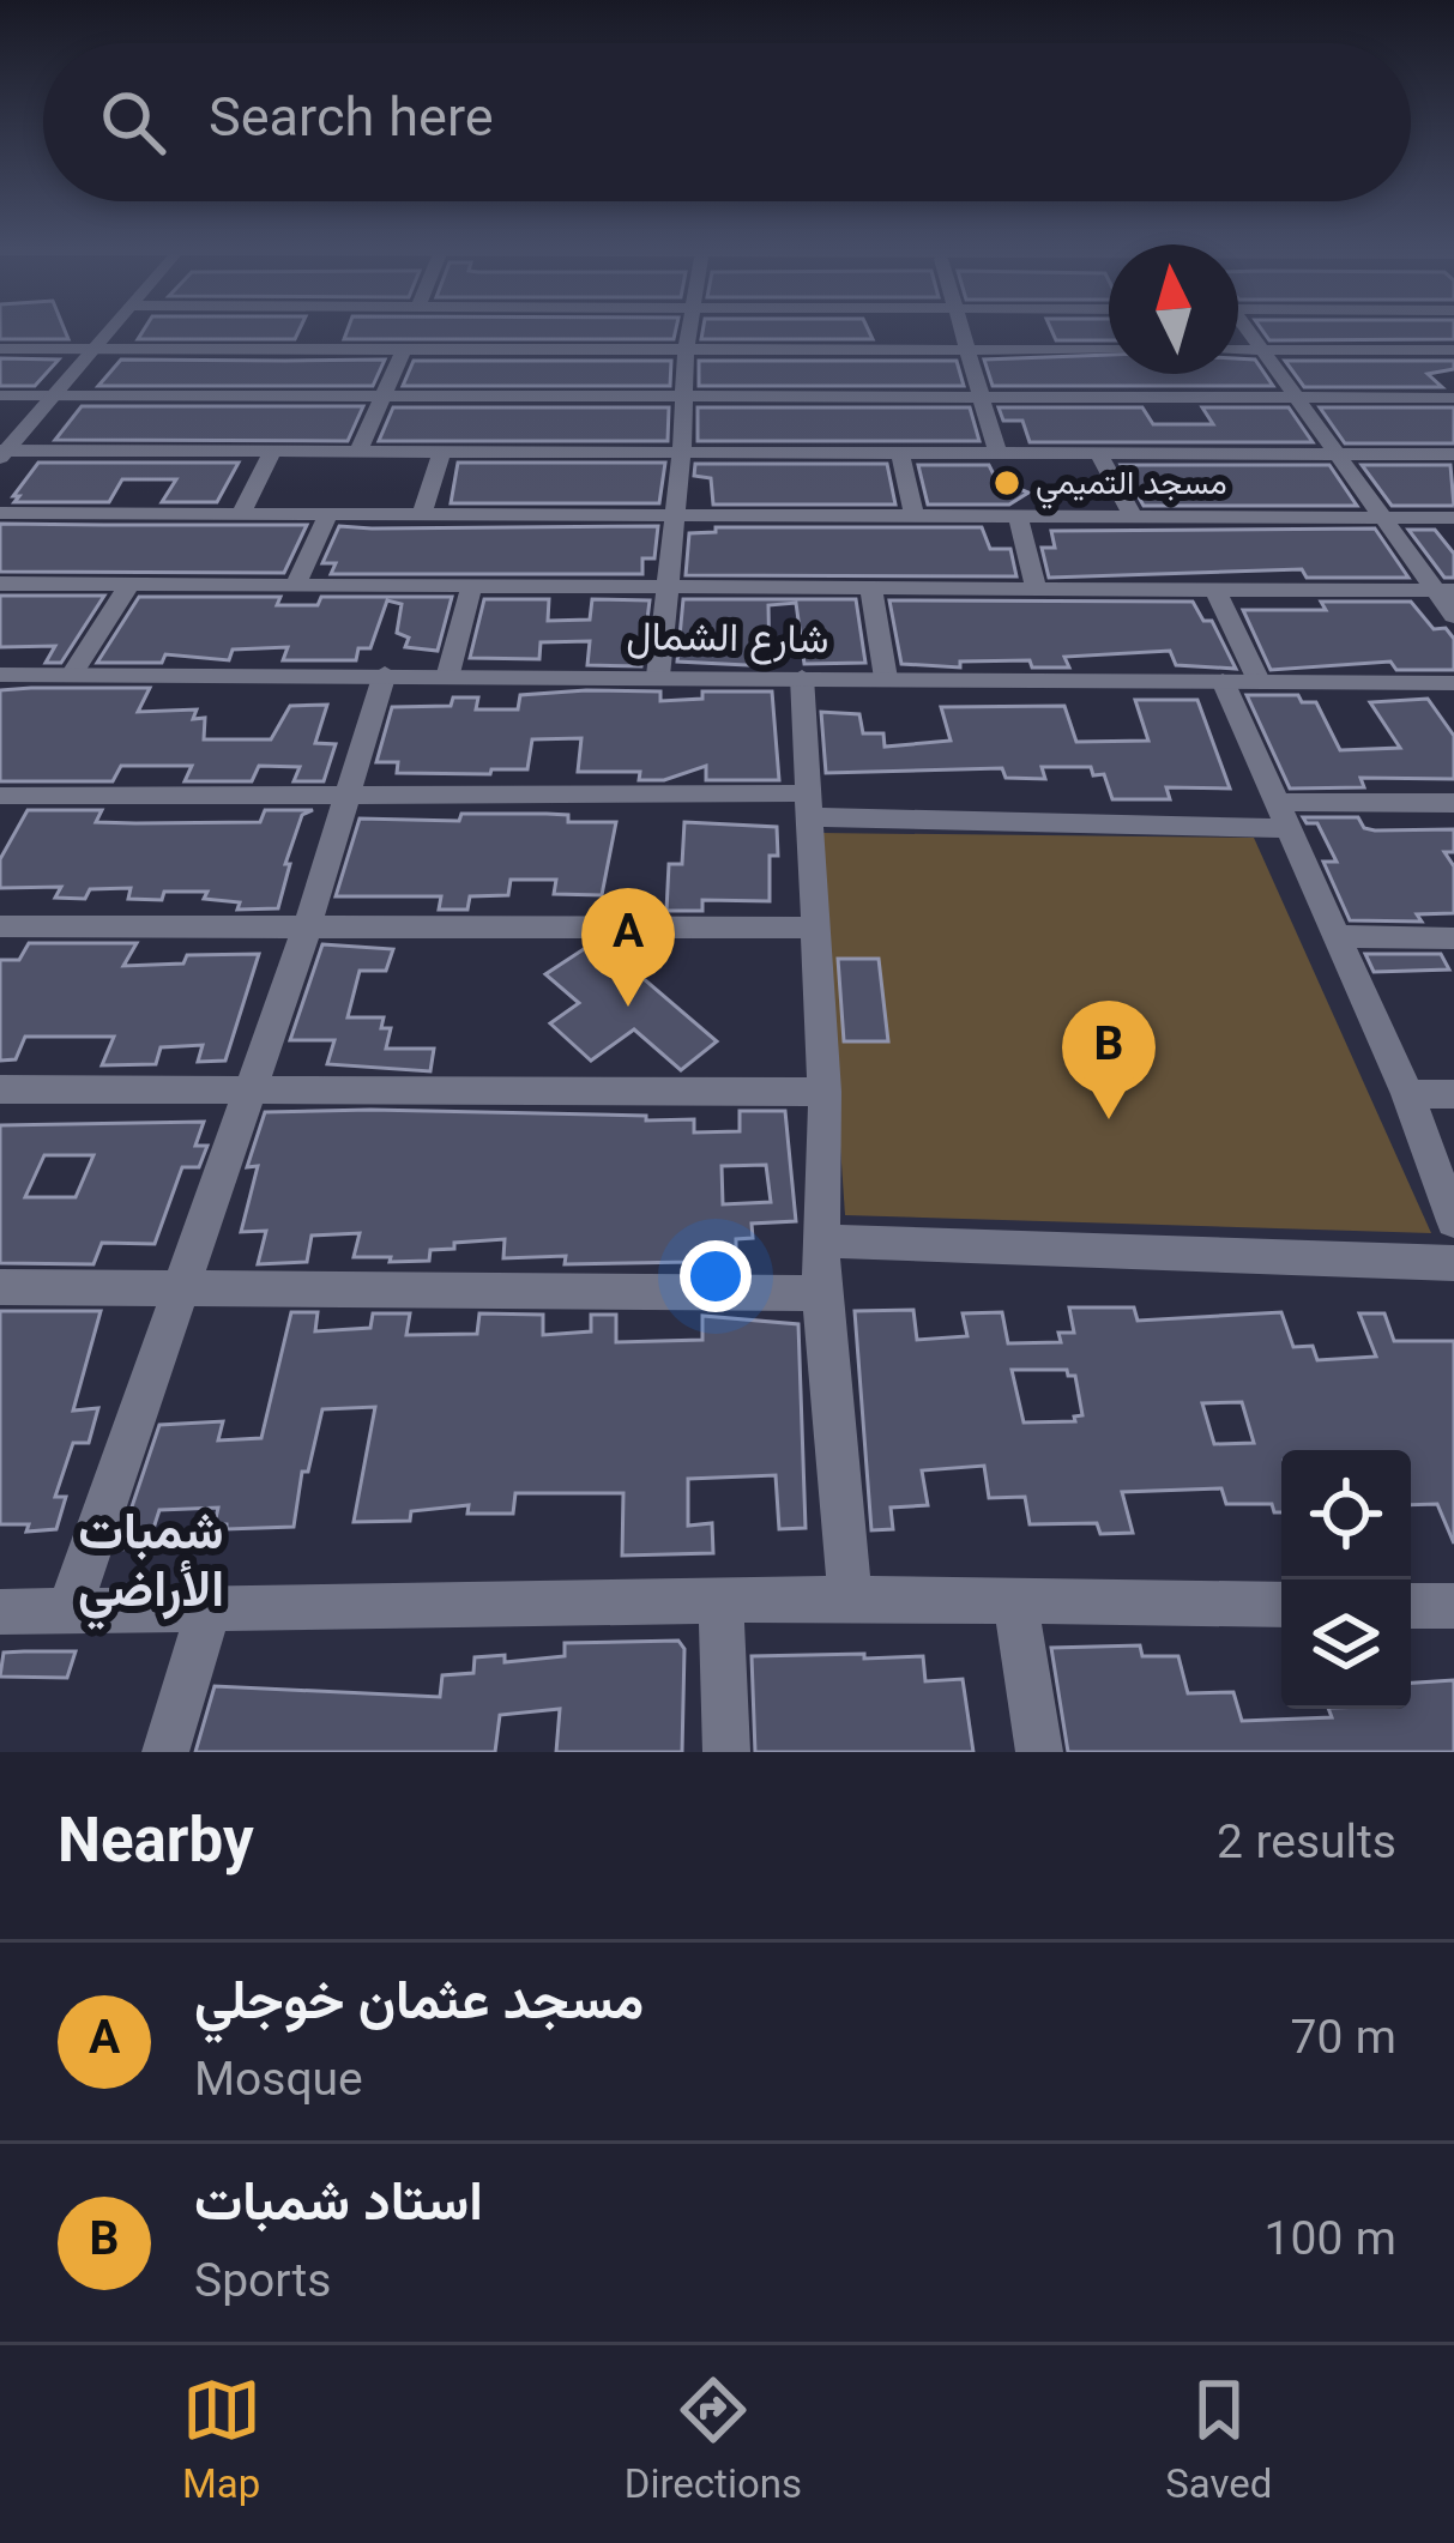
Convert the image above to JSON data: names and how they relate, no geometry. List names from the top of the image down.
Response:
{
  "streets": {
    "street": ["شارع الشمال"]
  },
  "districts": ["شمبات الأراضي"],
  "places": ["مسجد التميمي"],
  "north": "top",
  "page": {
    "search": "Search here",
    "pins": ["A", "B"],
    "heading": ["Nearby", "2 results"],
    "list": [
      {
        "mark": "A",
        "name": "مسجد عثمان خوجلي",
        "note": "Mosque",
        "value": "70 m"
      },
      {
        "mark": "B",
        "name": "استاد شمبات",
        "note": "Sports",
        "value": "100 m"
      }
    ],
    "nav": ["Map", "Directions", "Saved"]
  }
}
